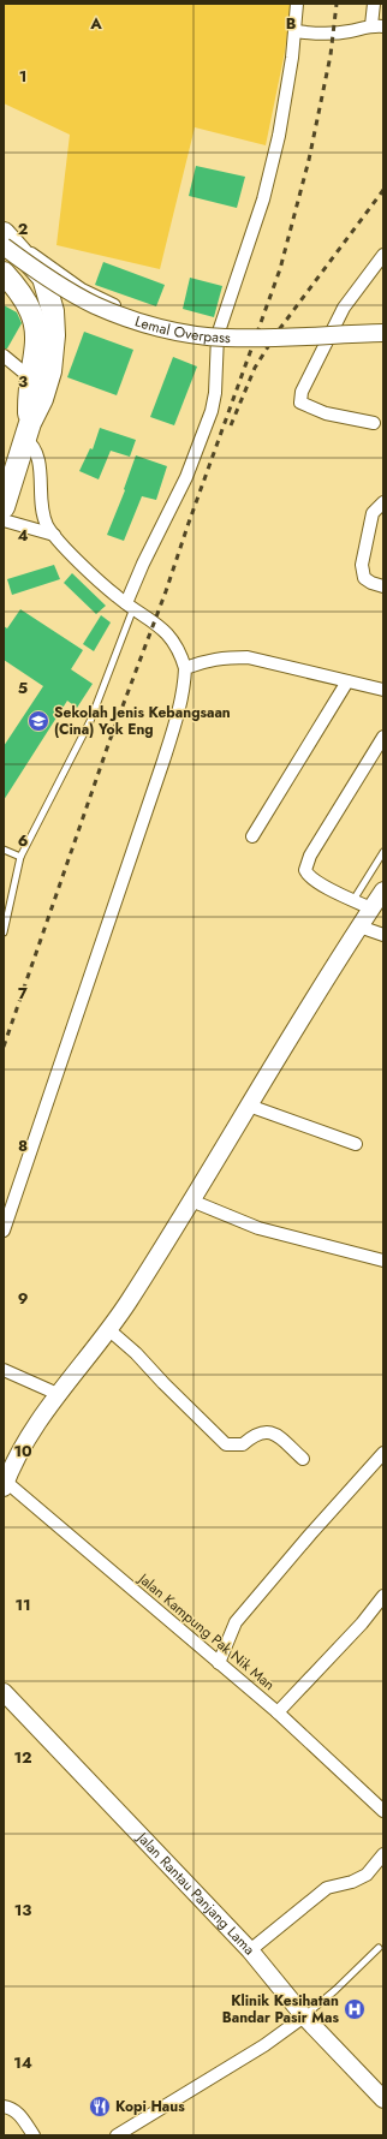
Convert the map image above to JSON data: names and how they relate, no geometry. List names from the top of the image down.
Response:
{
  "streets": {
    "street": ["Lemal Overpass", "Jalan Kampung Pak Nik Man", "Jalan Rantau Panjang Lama"]
  },
  "places": {
    "school or university": ["Sekolah Jenis Kebangsaan (Cina) Yok Eng"],
    "hospital": ["Klinik Kesihatan Bandar Pasir Mas"],
    "restaurant": ["Kopi Haus"]
  },
  "grid": {
    "columns": ["A", "B"],
    "rows": [
      "1",
      "2",
      "3",
      "4",
      "5",
      "6",
      "7",
      "8",
      "9",
      "10",
      "11",
      "12",
      "13",
      "14"
    ]
  }
}
